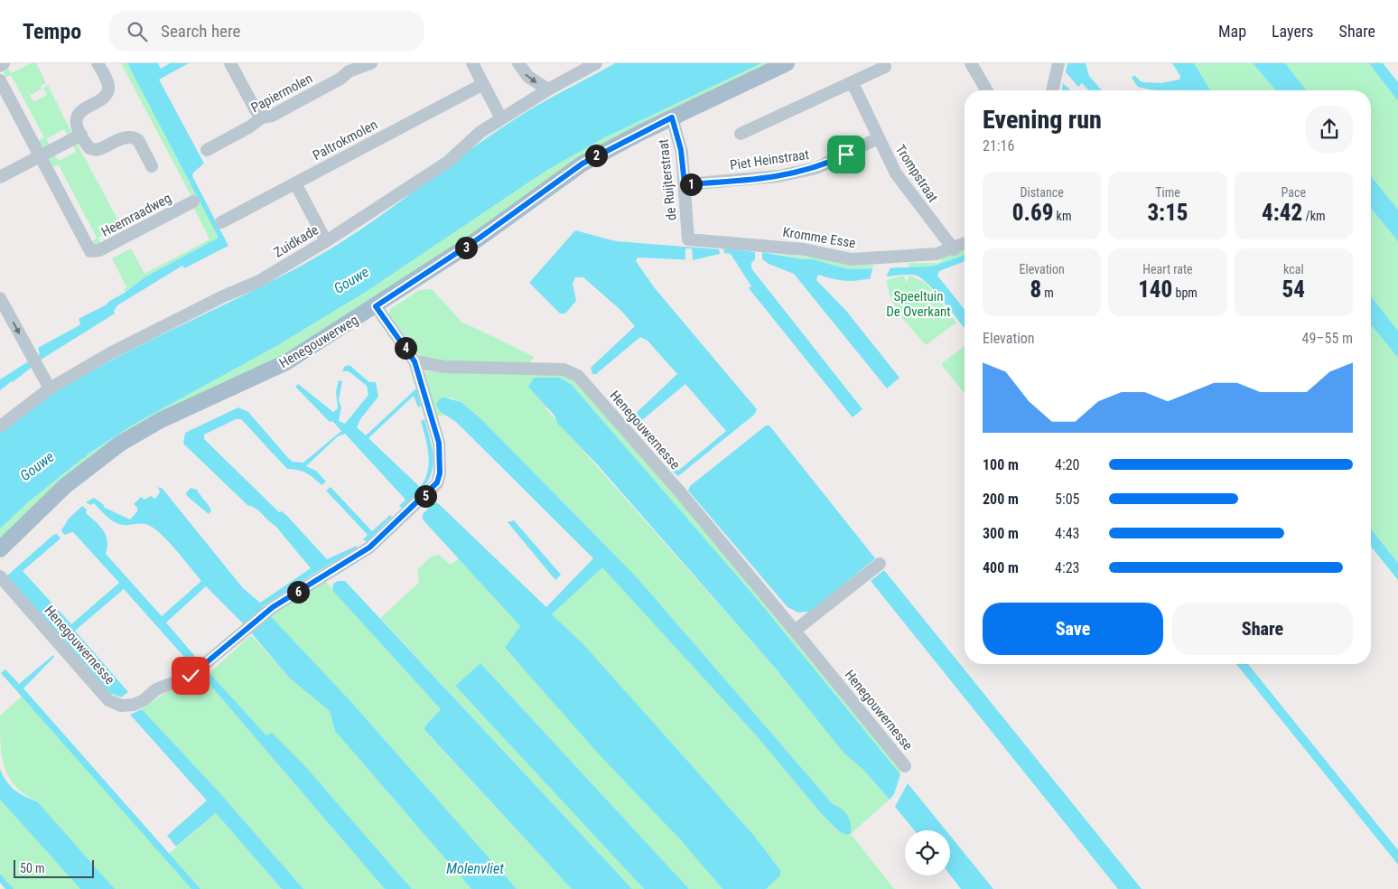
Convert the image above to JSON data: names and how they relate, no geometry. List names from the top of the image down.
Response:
{
  "streets": {
    "main road": ["Henegouwerweg"],
    "street": [
      "Papiermolen",
      "Paltrokmolen",
      "Piet Heinstraat",
      "Trompstraat",
      "de Ruijterstraat",
      "Heemraadweg",
      "Kromme Esse",
      "Zuidkade",
      "Henegouwernesse"
    ]
  },
  "crossings": [
    ["Piet Heinstraat", "Trompstraat"],
    ["Piet Heinstraat", "de Ruijterstraat"],
    ["Trompstraat", "Kromme Esse"],
    ["de Ruijterstraat", "Kromme Esse"],
    ["de Ruijterstraat", "Henegouwerweg"],
    ["Henegouwerweg", "Henegouwernesse"]
  ],
  "water": ["Gouwe", "Molenvliet"],
  "parks": ["Speeltuin De Overkant"],
  "scale_bar": "50 m",
  "page": {
    "header": "Tempo",
    "search": "Search here",
    "nav": ["Map", "Layers", "Share"],
    "heading": ["Evening run", "21:16"],
    "pins": [
      "2",
      "1",
      "3",
      "4",
      "5",
      "6"
    ],
    "stats": [
      ["Distance", "0.69 km"],
      ["Time", "3:15"],
      ["Pace", "4:42 /km"],
      ["Elevation", "8 m"],
      ["Heart rate", "140 bpm"],
      ["kcal", "54"]
    ],
    "chart": ["Elevation", "49–55 m"],
    "list": [
      {
        "name": "100 m",
        "note": "4:20"
      },
      {
        "name": "200 m",
        "note": "5:05"
      },
      {
        "name": "300 m",
        "note": "4:43"
      },
      {
        "name": "400 m",
        "note": "4:23"
      }
    ],
    "buttons": ["Save", "Share"],
    "scale": "50 m"
  }
}
